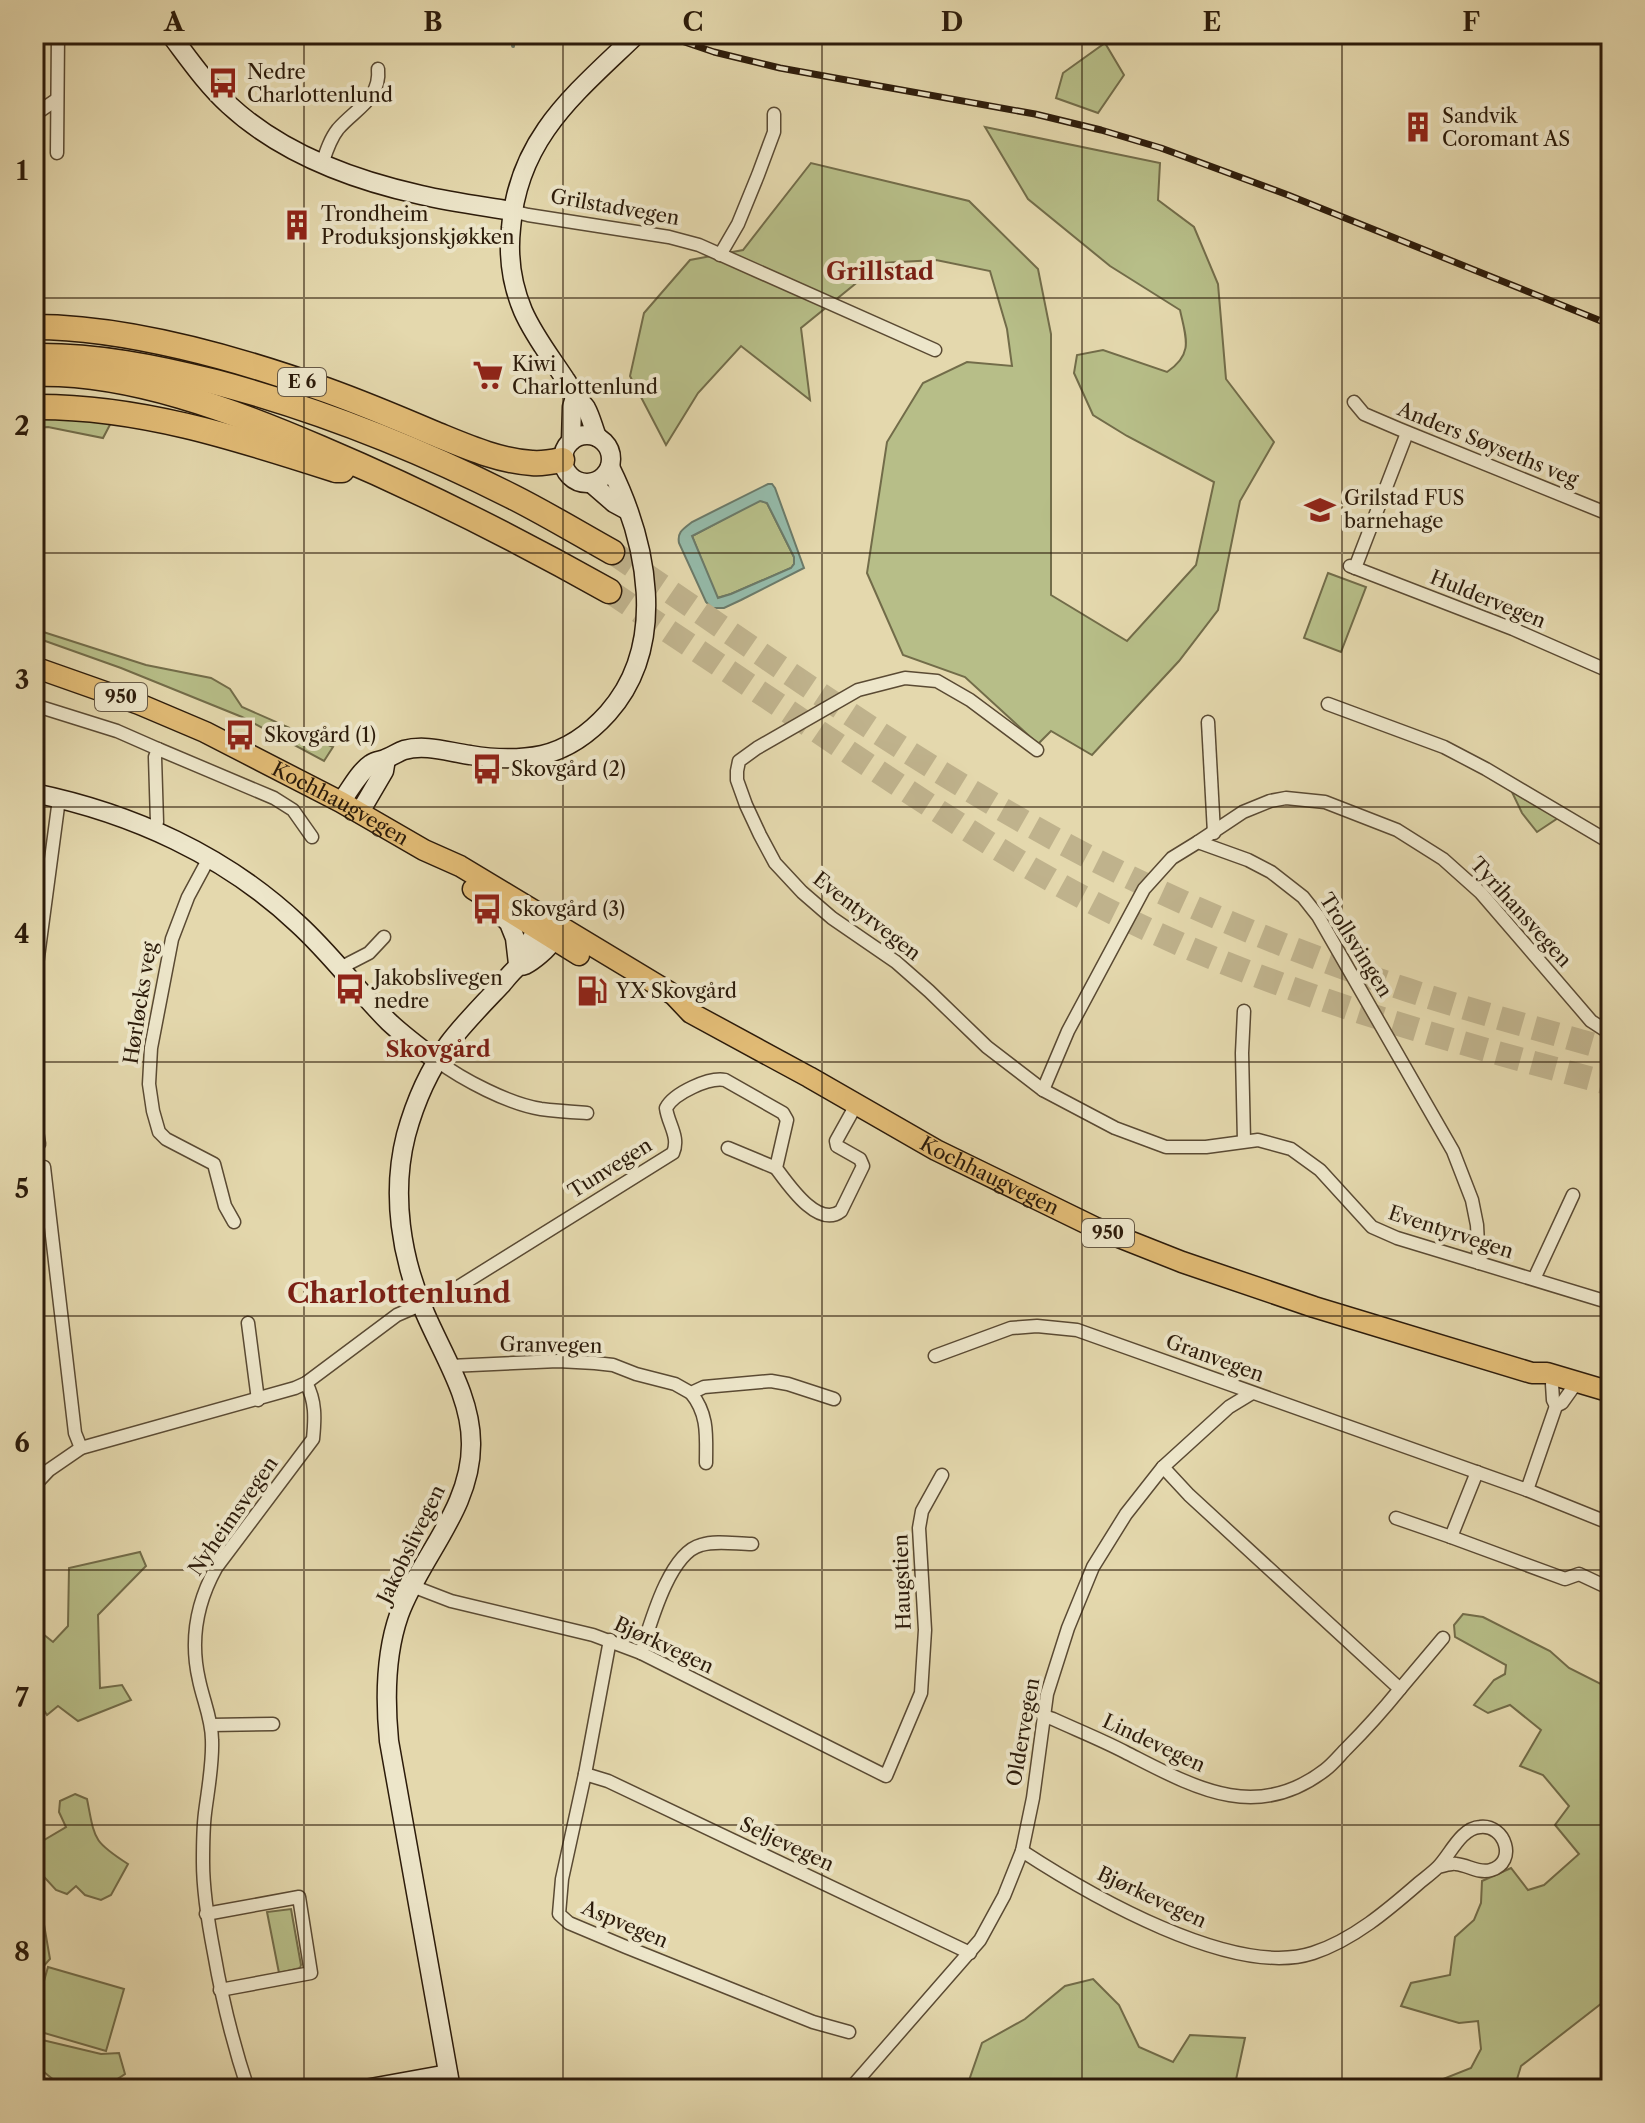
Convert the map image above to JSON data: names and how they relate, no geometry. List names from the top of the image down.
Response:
{
  "streets": {
    "highway": ["E 6"],
    "main road": ["950", "Kochhaugvegen"],
    "street": [
      "Grilstadvegen",
      "Anders Søyseths veg",
      "Huldervegen",
      "Tyrihansvegen",
      "Eventyrvegen",
      "Trollsvingen",
      "Hørløcks veg",
      "Tunvegen",
      "Granvegen",
      "Nyheimsvegen",
      "Jakobslivegen",
      "Haugstien",
      "Bjørkvegen",
      "Oldervegen",
      "Lindevegen",
      "Seljevegen",
      "Bjørkevegen",
      "Aspvegen"
    ]
  },
  "crossings": [
    ["Anders Søyseths veg", "Huldervegen"],
    ["Kochhaugvegen", "Jakobslivegen"],
    ["Tyrihansvegen", "Trollsvingen"],
    ["Eventyrvegen", "Trollsvingen"],
    ["Tunvegen", "Nyheimsvegen"],
    ["Tunvegen", "Jakobslivegen"],
    ["Granvegen", "Jakobslivegen"],
    ["Granvegen", "Oldervegen"],
    ["Jakobslivegen", "Bjørkvegen"],
    ["Haugstien", "Bjørkvegen"],
    ["Bjørkvegen", "Aspvegen"],
    ["Oldervegen", "Lindevegen"],
    ["Oldervegen", "Seljevegen"],
    ["Oldervegen", "Bjørkevegen"],
    ["Seljevegen", "Aspvegen"]
  ],
  "districts": ["Grillstad", "Skovgård", "Charlottenlund"],
  "places": {
    "bus stop": [
      "Nedre Charlottenlund",
      "Skovgård (1)",
      "Skovgård (2)",
      "Skovgård (3)",
      "Jakobslivegen nedre"
    ],
    "building": ["Sandvik Coromant AS", "Trondheim Produksjonskjøkken"],
    "supermarket": ["Kiwi Charlottenlund"],
    "school or university": ["Grilstad FUS barnehage"],
    "fuel station": ["YX Skovgård"]
  },
  "grid": {
    "columns": [
      "A",
      "B",
      "C",
      "D",
      "E",
      "F"
    ],
    "rows": [
      "1",
      "2",
      "3",
      "4",
      "5",
      "6",
      "7",
      "8"
    ]
  }
}
